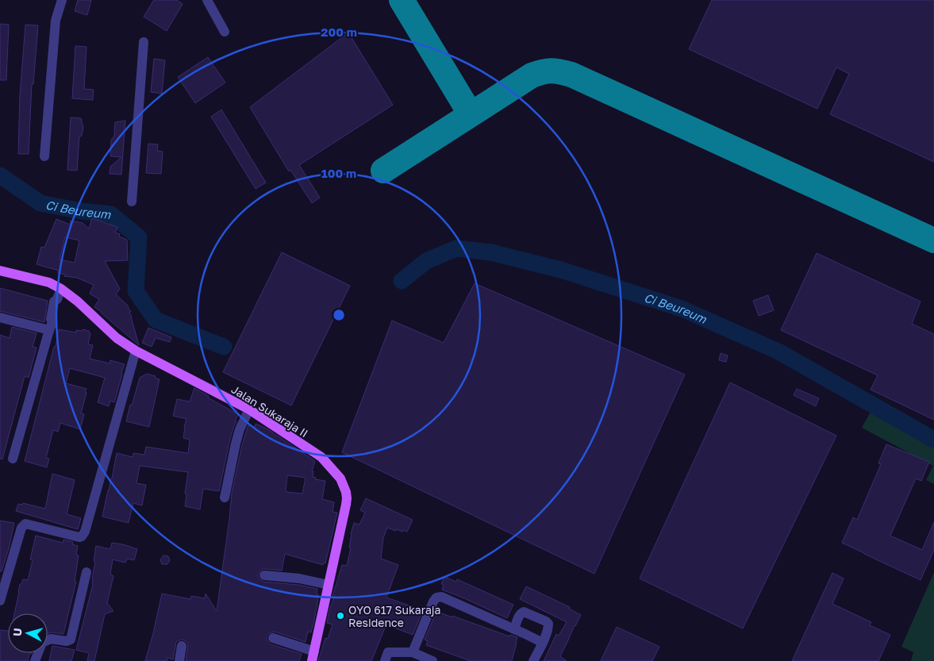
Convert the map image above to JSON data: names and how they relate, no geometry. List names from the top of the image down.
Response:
{
  "streets": {
    "main road": ["Jalan Sukaraja II"]
  },
  "water": ["Ci Beureum"],
  "places": ["OYO 617 Sukaraja Residence"],
  "north": "left",
  "rings": ["200 m", "100 m"]
}
